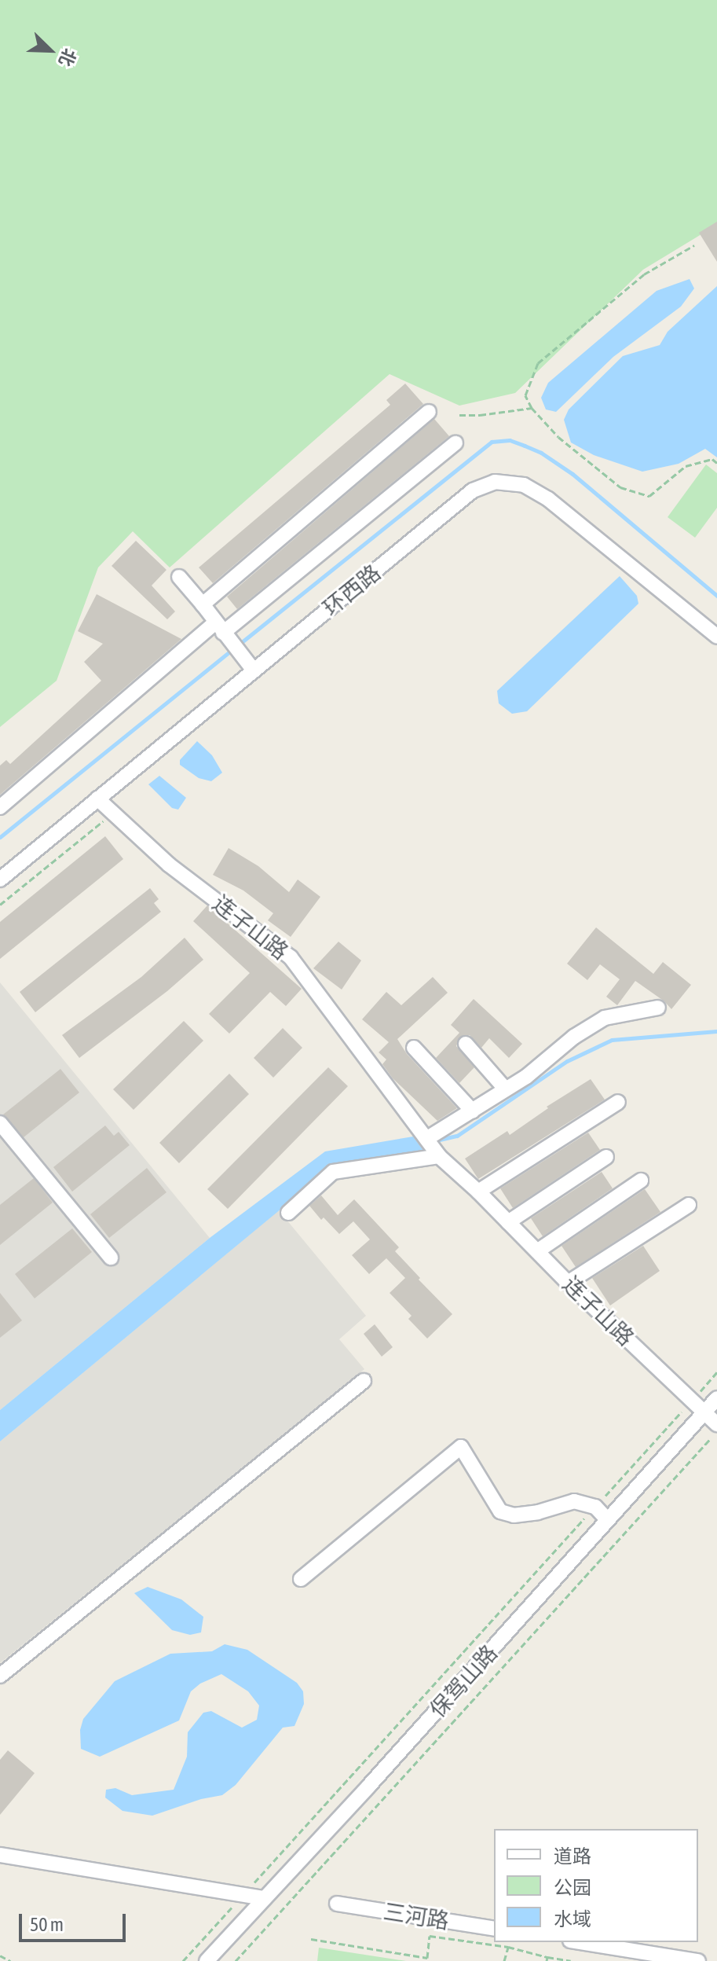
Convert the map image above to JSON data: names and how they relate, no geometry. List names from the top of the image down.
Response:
{
  "streets": {
    "street": [
      "环西路",
      "连子山路",
      "保驾山路",
      "三河路"
    ]
  },
  "crossings": [
    ["环西路", "连子山路"],
    ["连子山路", "保驾山路"]
  ],
  "legend": ["道路", "公园", "水域"],
  "scale_bar": "50 m",
  "north": "bottom right"
}
